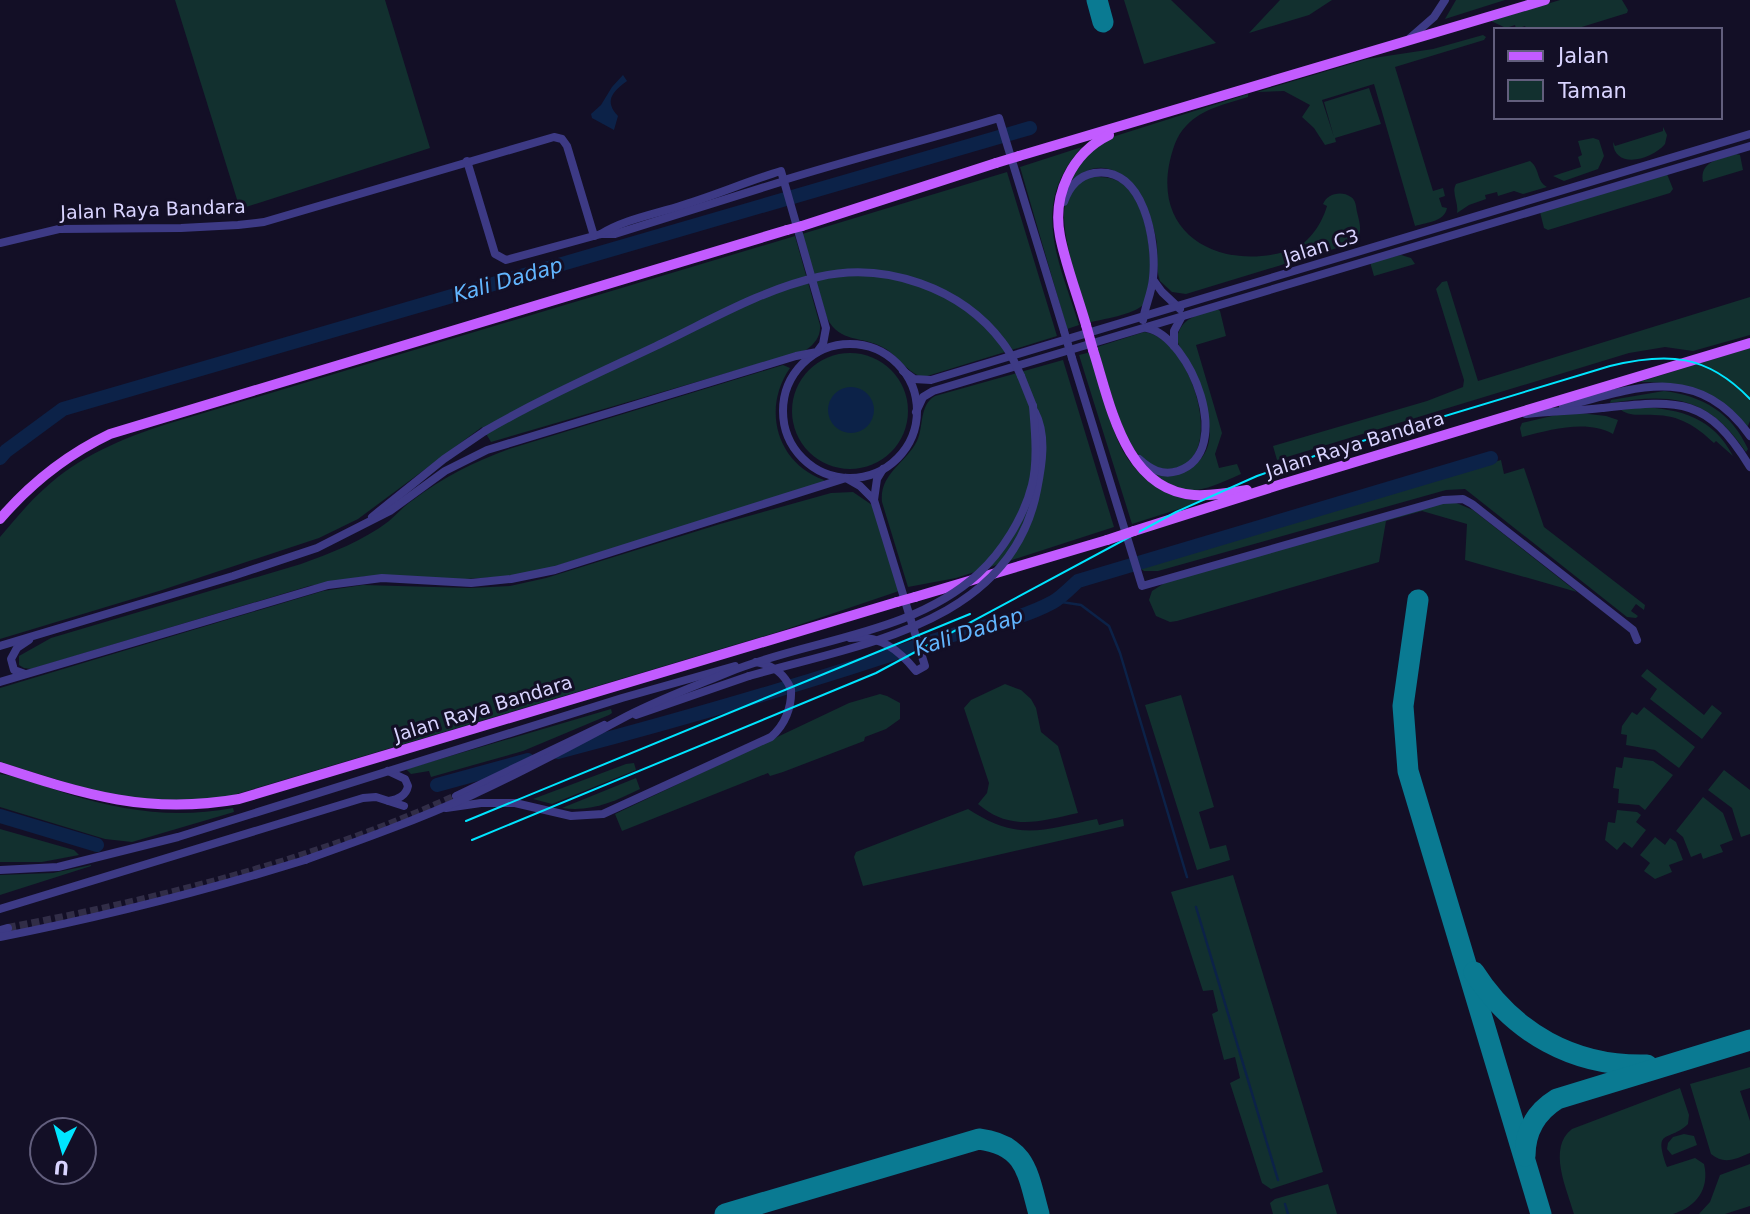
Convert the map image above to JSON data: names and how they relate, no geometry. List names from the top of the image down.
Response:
{
  "streets": {
    "main road": ["Jalan Raya Bandara"],
    "street": ["Jalan C3"]
  },
  "water": ["Kali Dadap"],
  "legend": ["Jalan", "Taman"],
  "north": "bottom"
}
